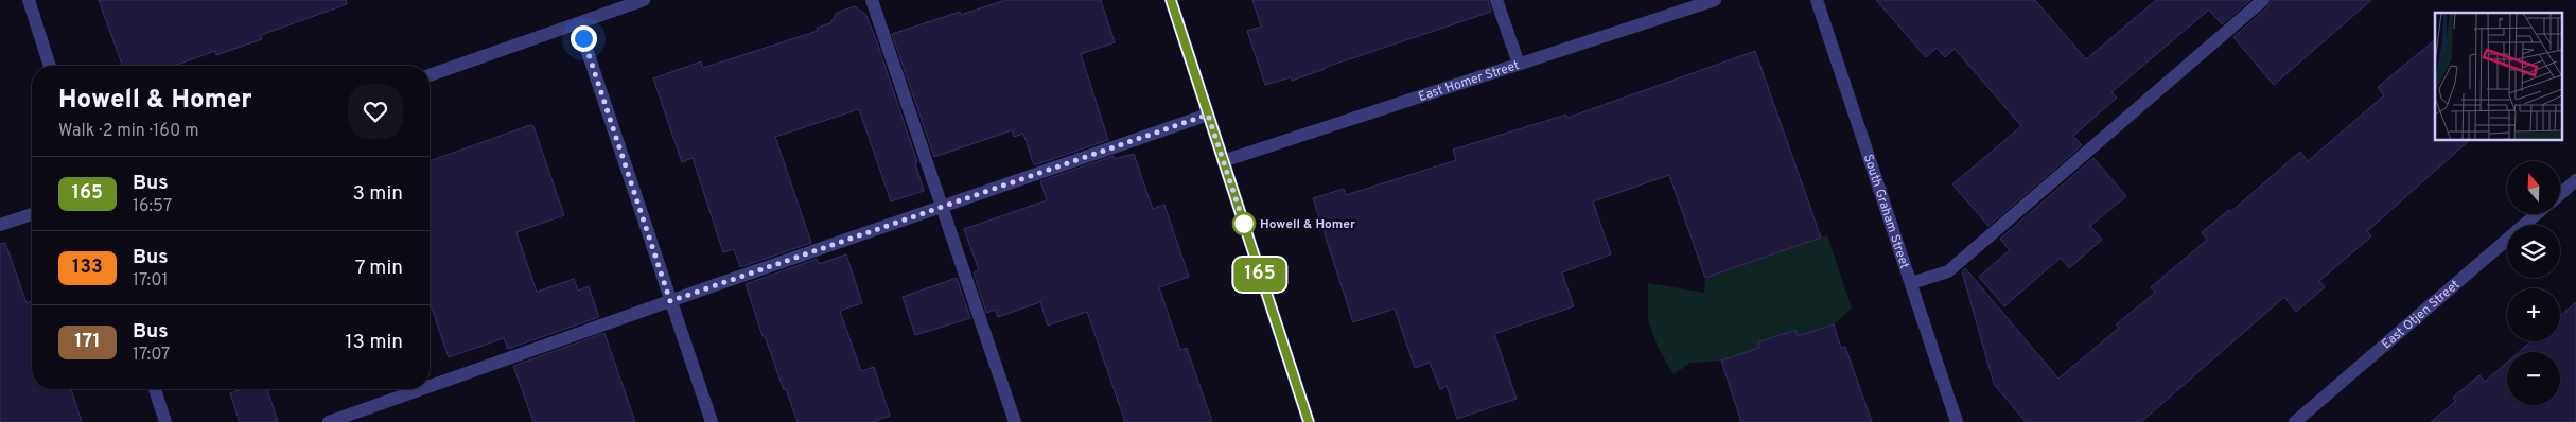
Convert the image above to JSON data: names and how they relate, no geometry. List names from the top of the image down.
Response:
{
  "streets": {
    "street": ["East Homer Street", "South Graham Street", "East Otjen Street"]
  },
  "places": ["Howell & Homer"],
  "lines": ["bus line 165"],
  "north": "top",
  "page": {
    "on_map": "165",
    "heading": ["Howell & Homer", "Walk · 2 min · 160 m"],
    "list": [
      {
        "mark": "165",
        "name": "Bus",
        "note": "16:57",
        "value": "3 min"
      },
      {
        "mark": "133",
        "name": "Bus",
        "note": "17:01",
        "value": "7 min"
      },
      {
        "mark": "171",
        "name": "Bus",
        "note": "17:07",
        "value": "13 min"
      }
    ],
    "map_buttons": ["+", "−"]
  }
}
